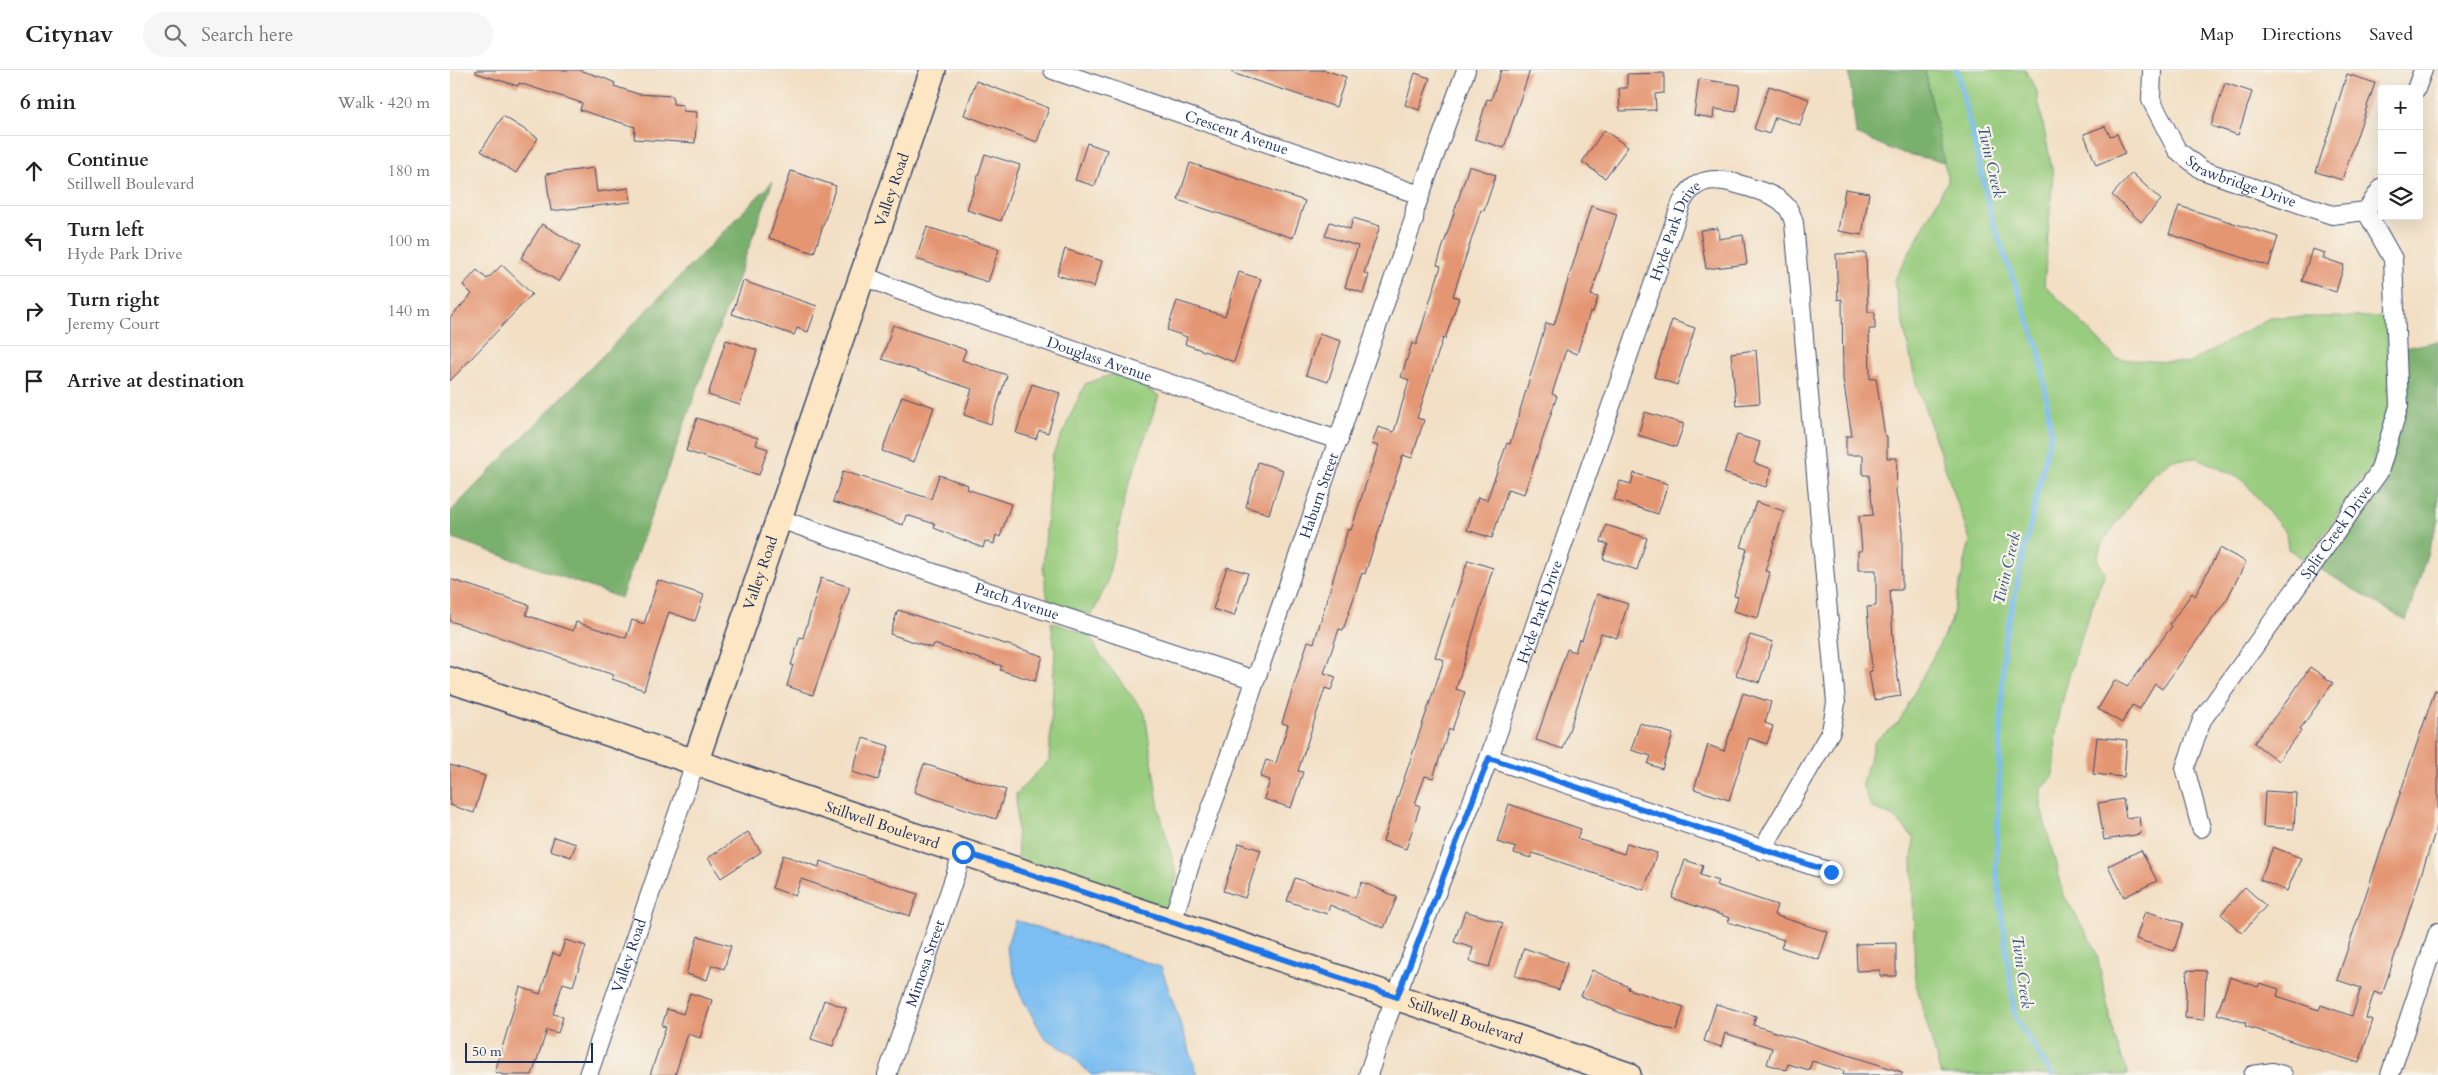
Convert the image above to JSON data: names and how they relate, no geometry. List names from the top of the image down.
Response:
{
  "streets": {
    "street": [
      "Crescent Avenue",
      "Strawbridge Drive",
      "Valley Road",
      "Hyde Park Drive",
      "Douglass Avenue",
      "Haburn Street",
      "Split Creek Drive",
      "Patch Avenue",
      "Stillwell Boulevard",
      "Mimosa Street"
    ]
  },
  "crossings": [
    ["Crescent Avenue", "Haburn Street"],
    ["Strawbridge Drive", "Split Creek Drive"],
    ["Valley Road", "Douglass Avenue"],
    ["Valley Road", "Patch Avenue"],
    ["Valley Road", "Stillwell Boulevard"],
    ["Hyde Park Drive", "Stillwell Boulevard"],
    ["Douglass Avenue", "Haburn Street"],
    ["Haburn Street", "Patch Avenue"],
    ["Haburn Street", "Stillwell Boulevard"],
    ["Stillwell Boulevard", "Mimosa Street"]
  ],
  "water": ["Twin Creek"],
  "scale_bar": "50 m",
  "page": {
    "header": "Citynav",
    "search": "Search here",
    "nav": ["Map", "Directions", "Saved"],
    "heading": ["6 min", "Walk · 420 m"],
    "map_buttons": ["+", "−"],
    "list": [
      ["Continue", "Stillwell Boulevard", "180 m"],
      ["Turn left", "Hyde Park Drive", "100 m"],
      ["Turn right", "Jeremy Court", "140 m"],
      "Arrive at destination"
    ],
    "scale": "50 m"
  }
}
